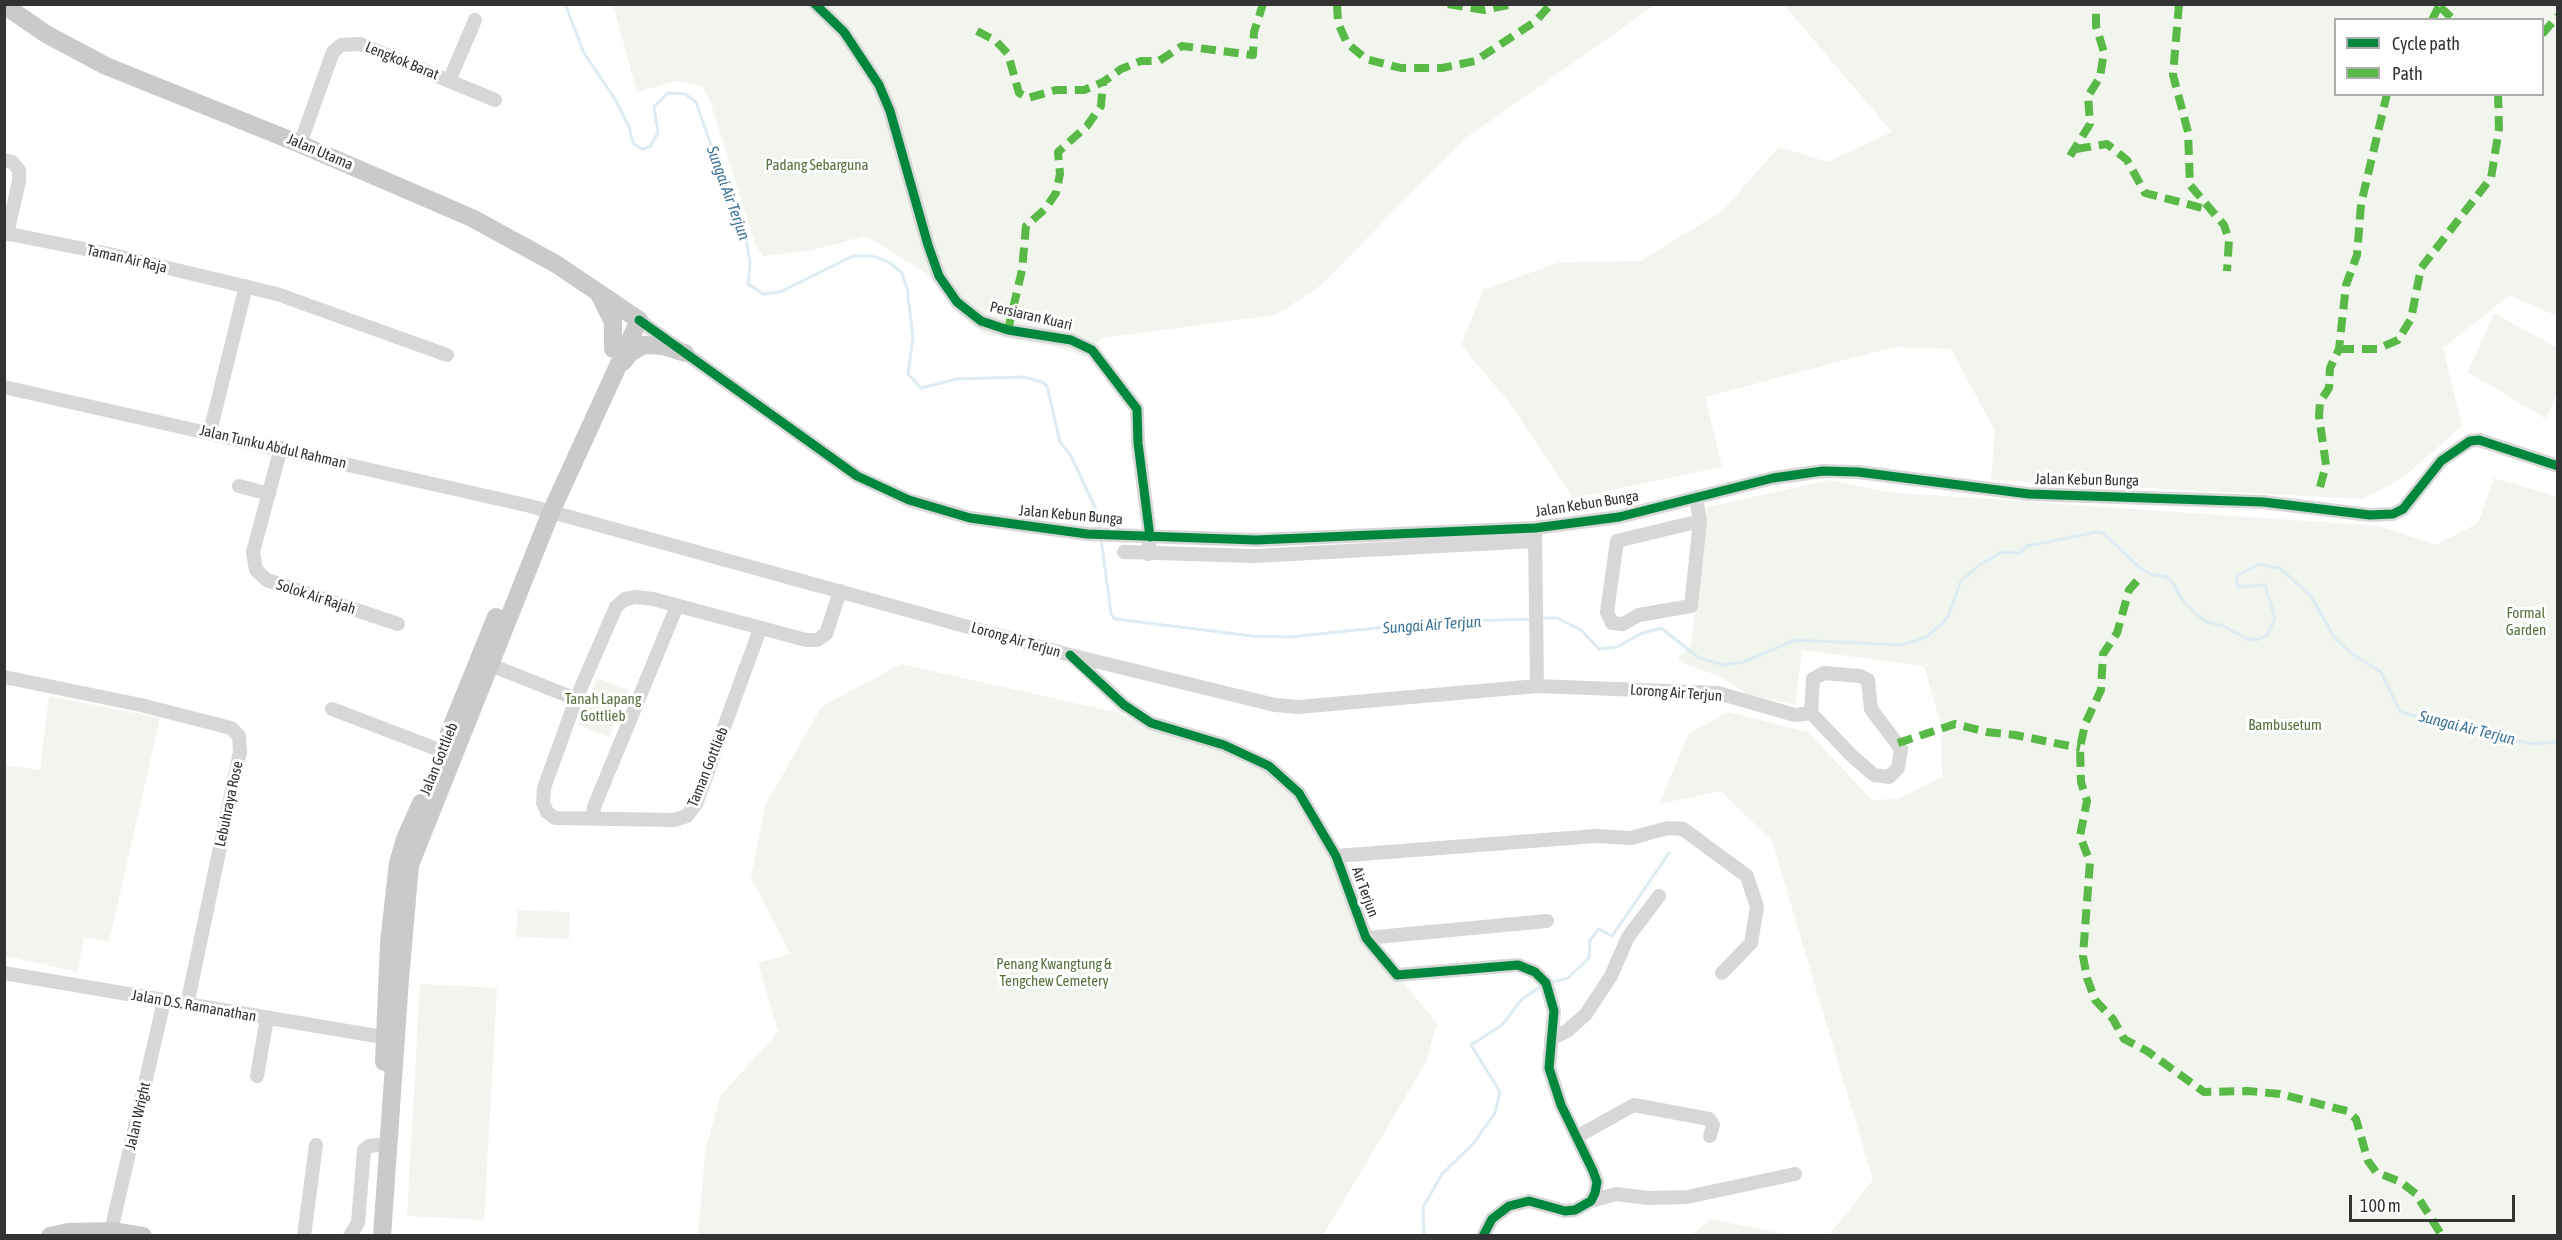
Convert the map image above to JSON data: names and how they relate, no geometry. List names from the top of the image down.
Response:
{
  "streets": {
    "main road": ["Jalan Utama", "Jalan Gottlieb"],
    "street": [
      "Lengkok Barat",
      "Taman Air Raja",
      "Persiaran Kuari",
      "Jalan Tunku Abdul Rahman",
      "Jalan Kebun Bunga",
      "Solok Air Rajah",
      "Lorong Air Terjun",
      "Taman Gottlieb",
      "Lebuhraya Rose",
      "Air Terjun",
      "Jalan D.S. Ramanathan",
      "Jalan Wright"
    ]
  },
  "crossings": [
    ["Lengkok Barat", "Jalan Utama"],
    ["Jalan Utama", "Jalan Kebun Bunga"],
    ["Jalan Utama", "Jalan Gottlieb"],
    ["Persiaran Kuari", "Jalan Kebun Bunga"],
    ["Jalan Tunku Abdul Rahman", "Solok Air Rajah"],
    ["Jalan Tunku Abdul Rahman", "Lorong Air Terjun"],
    ["Jalan Tunku Abdul Rahman", "Jalan Gottlieb"],
    ["Jalan Kebun Bunga", "Jalan Gottlieb"],
    ["Lorong Air Terjun", "Jalan Gottlieb"],
    ["Lorong Air Terjun", "Taman Gottlieb"],
    ["Lorong Air Terjun", "Air Terjun"],
    ["Jalan Gottlieb", "Jalan D.S. Ramanathan"],
    ["Lebuhraya Rose", "Jalan D.S. Ramanathan"],
    ["Jalan D.S. Ramanathan", "Jalan Wright"]
  ],
  "water": ["Sungai Air Terjun"],
  "parks": [
    "Padang Sebarguna",
    "Formal Garden",
    "Tanah Lapang Gottlieb",
    "Bambusetum",
    "Penang Kwangtung & Tengchew Cemetery"
  ],
  "legend": ["Cycle path", "Path"],
  "scale_bar": "100 m"
}
